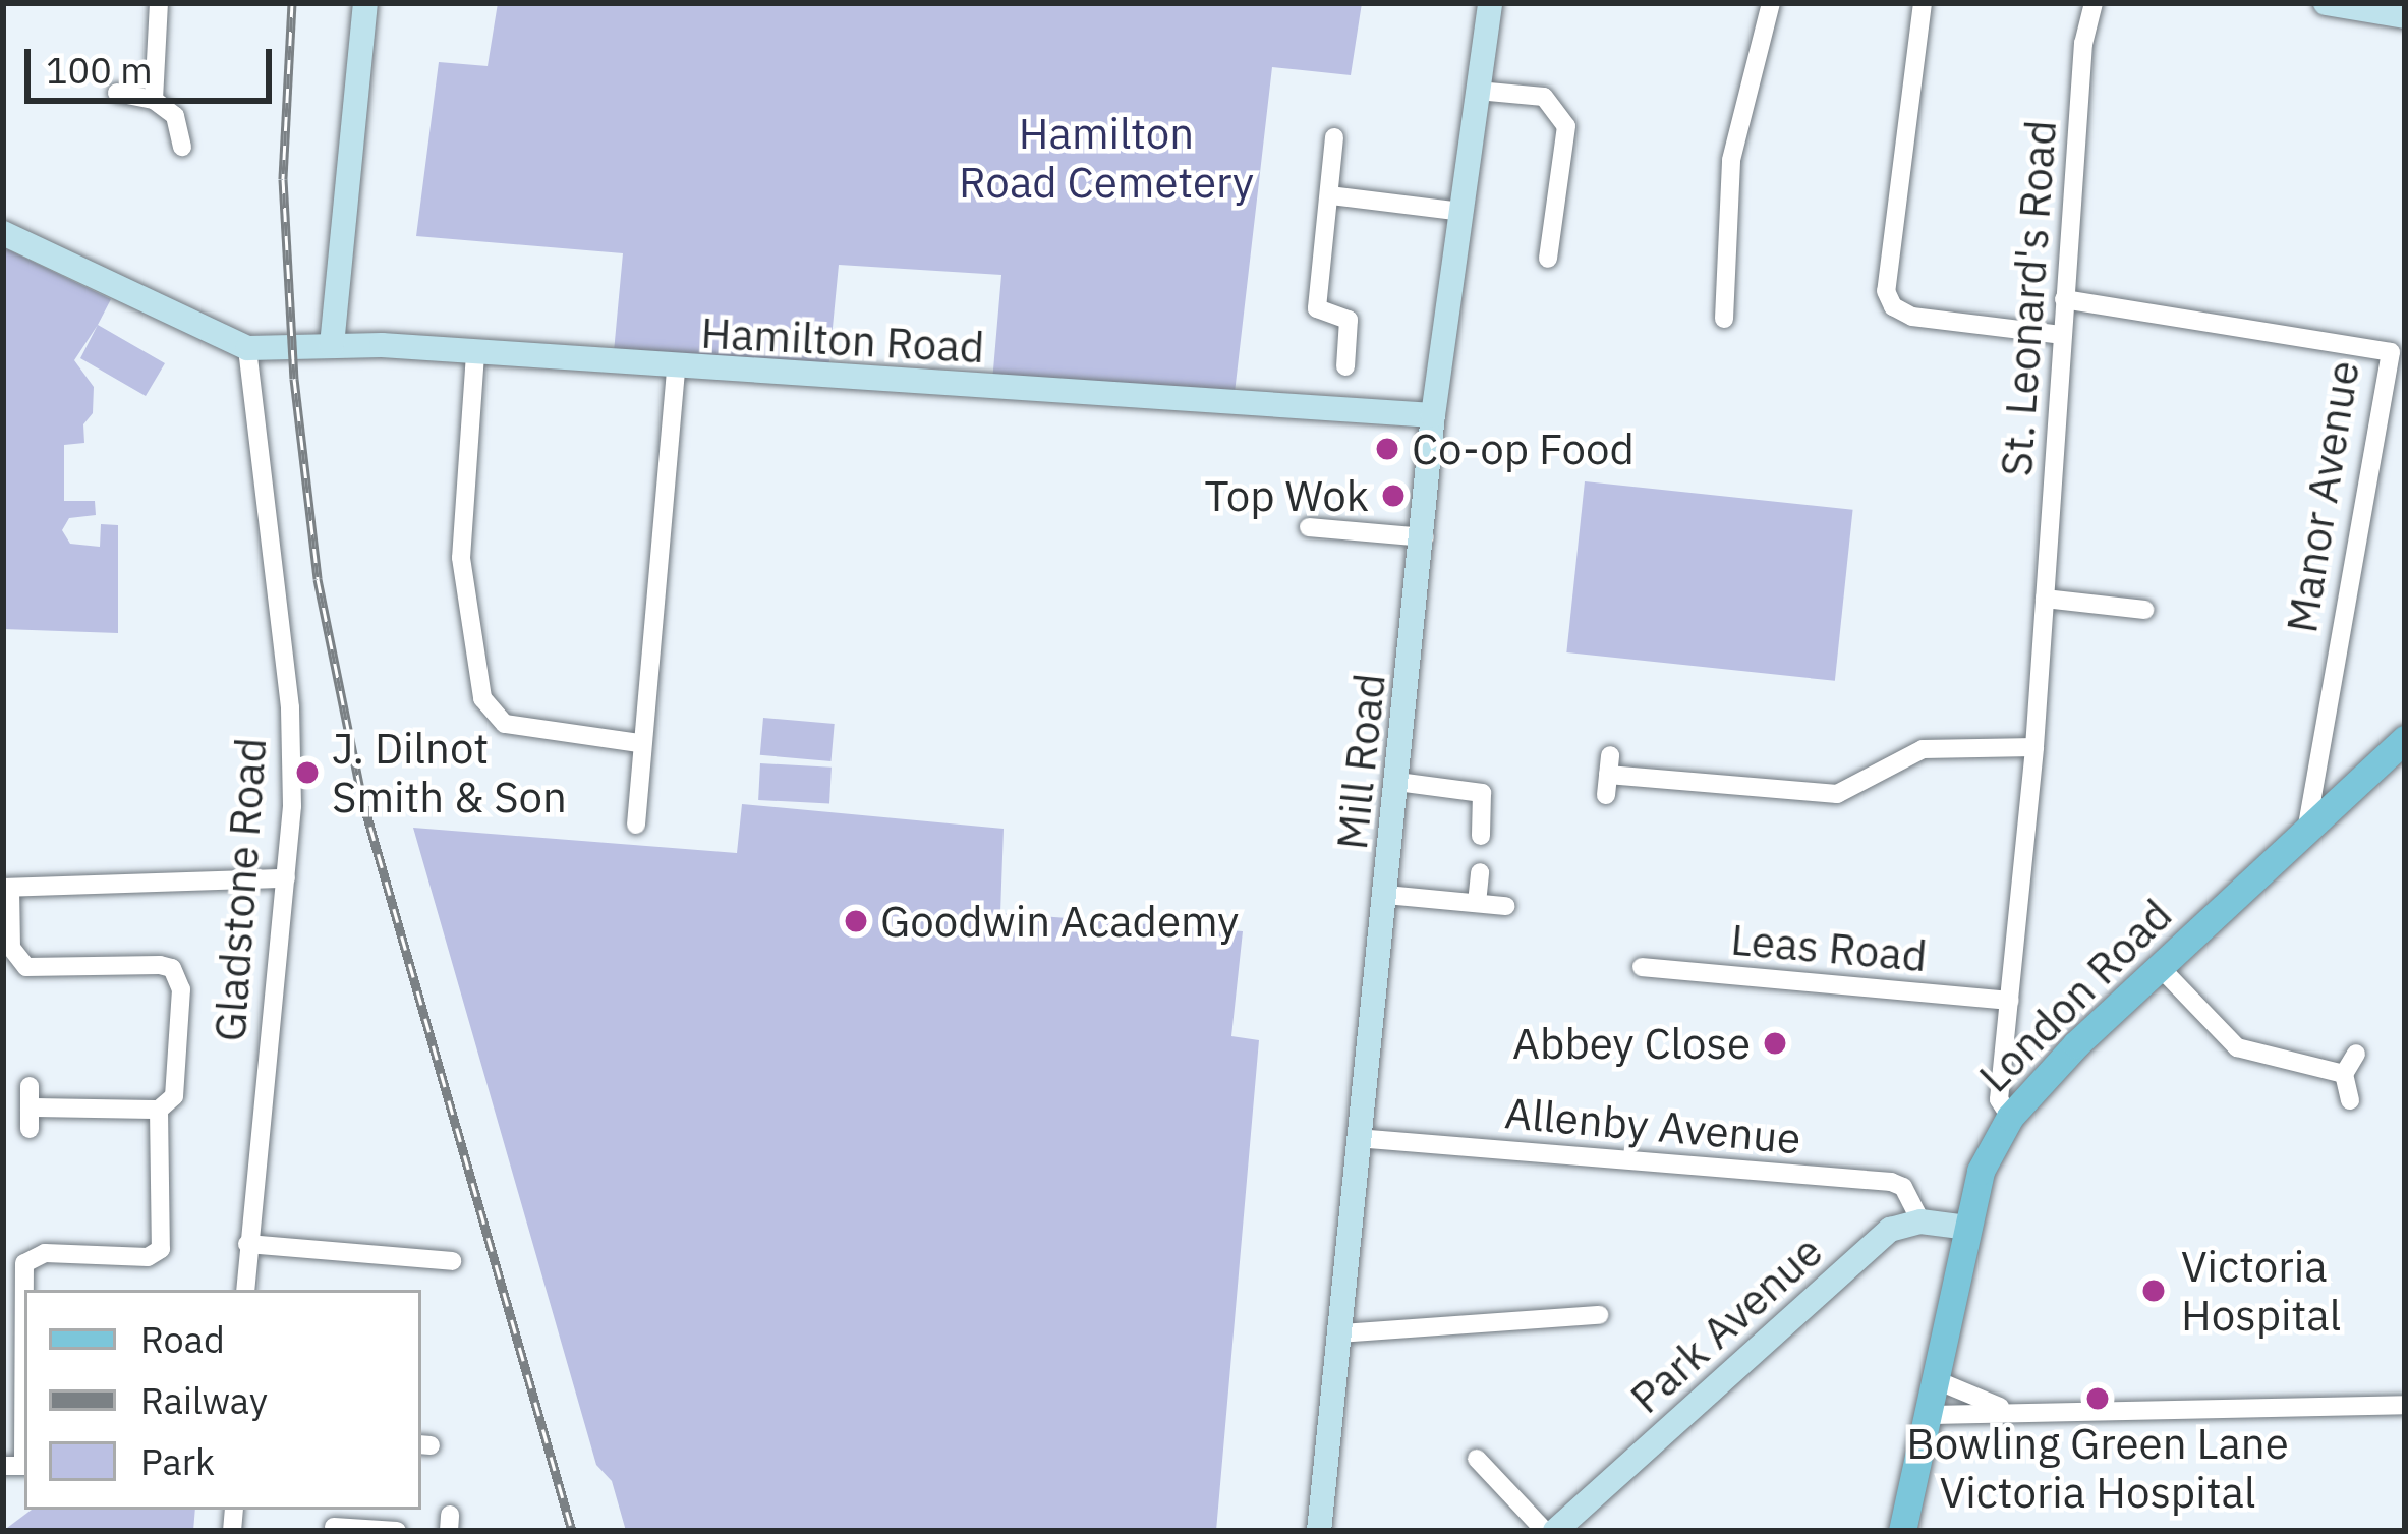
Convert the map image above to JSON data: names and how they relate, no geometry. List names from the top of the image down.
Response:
{
  "streets": {
    "main road": ["London Road"],
    "street": [
      "St. Leonard's Road",
      "Hamilton Road",
      "Manor Avenue",
      "Mill Road",
      "Gladstone Road",
      "Leas Road",
      "Allenby Avenue",
      "Park Avenue"
    ]
  },
  "crossings": [
    ["St. Leonard's Road", "Manor Avenue"],
    ["St. Leonard's Road", "Leas Road"],
    ["St. Leonard's Road", "London Road"],
    ["Hamilton Road", "Mill Road"],
    ["Hamilton Road", "Gladstone Road"],
    ["Manor Avenue", "London Road"],
    ["Mill Road", "Allenby Avenue"],
    ["Allenby Avenue", "Park Avenue"]
  ],
  "parks": ["Hamilton Road Cemetery"],
  "places": [
    "Co-op Food",
    "Top Wok",
    "J. Dilnot Smith & Son",
    "Goodwin Academy",
    "Abbey Close",
    "Victoria Hospital",
    "Bowling Green Lane Victoria Hospital"
  ],
  "legend": ["Road", "Railway", "Park"],
  "scale_bar": "100 m"
}
